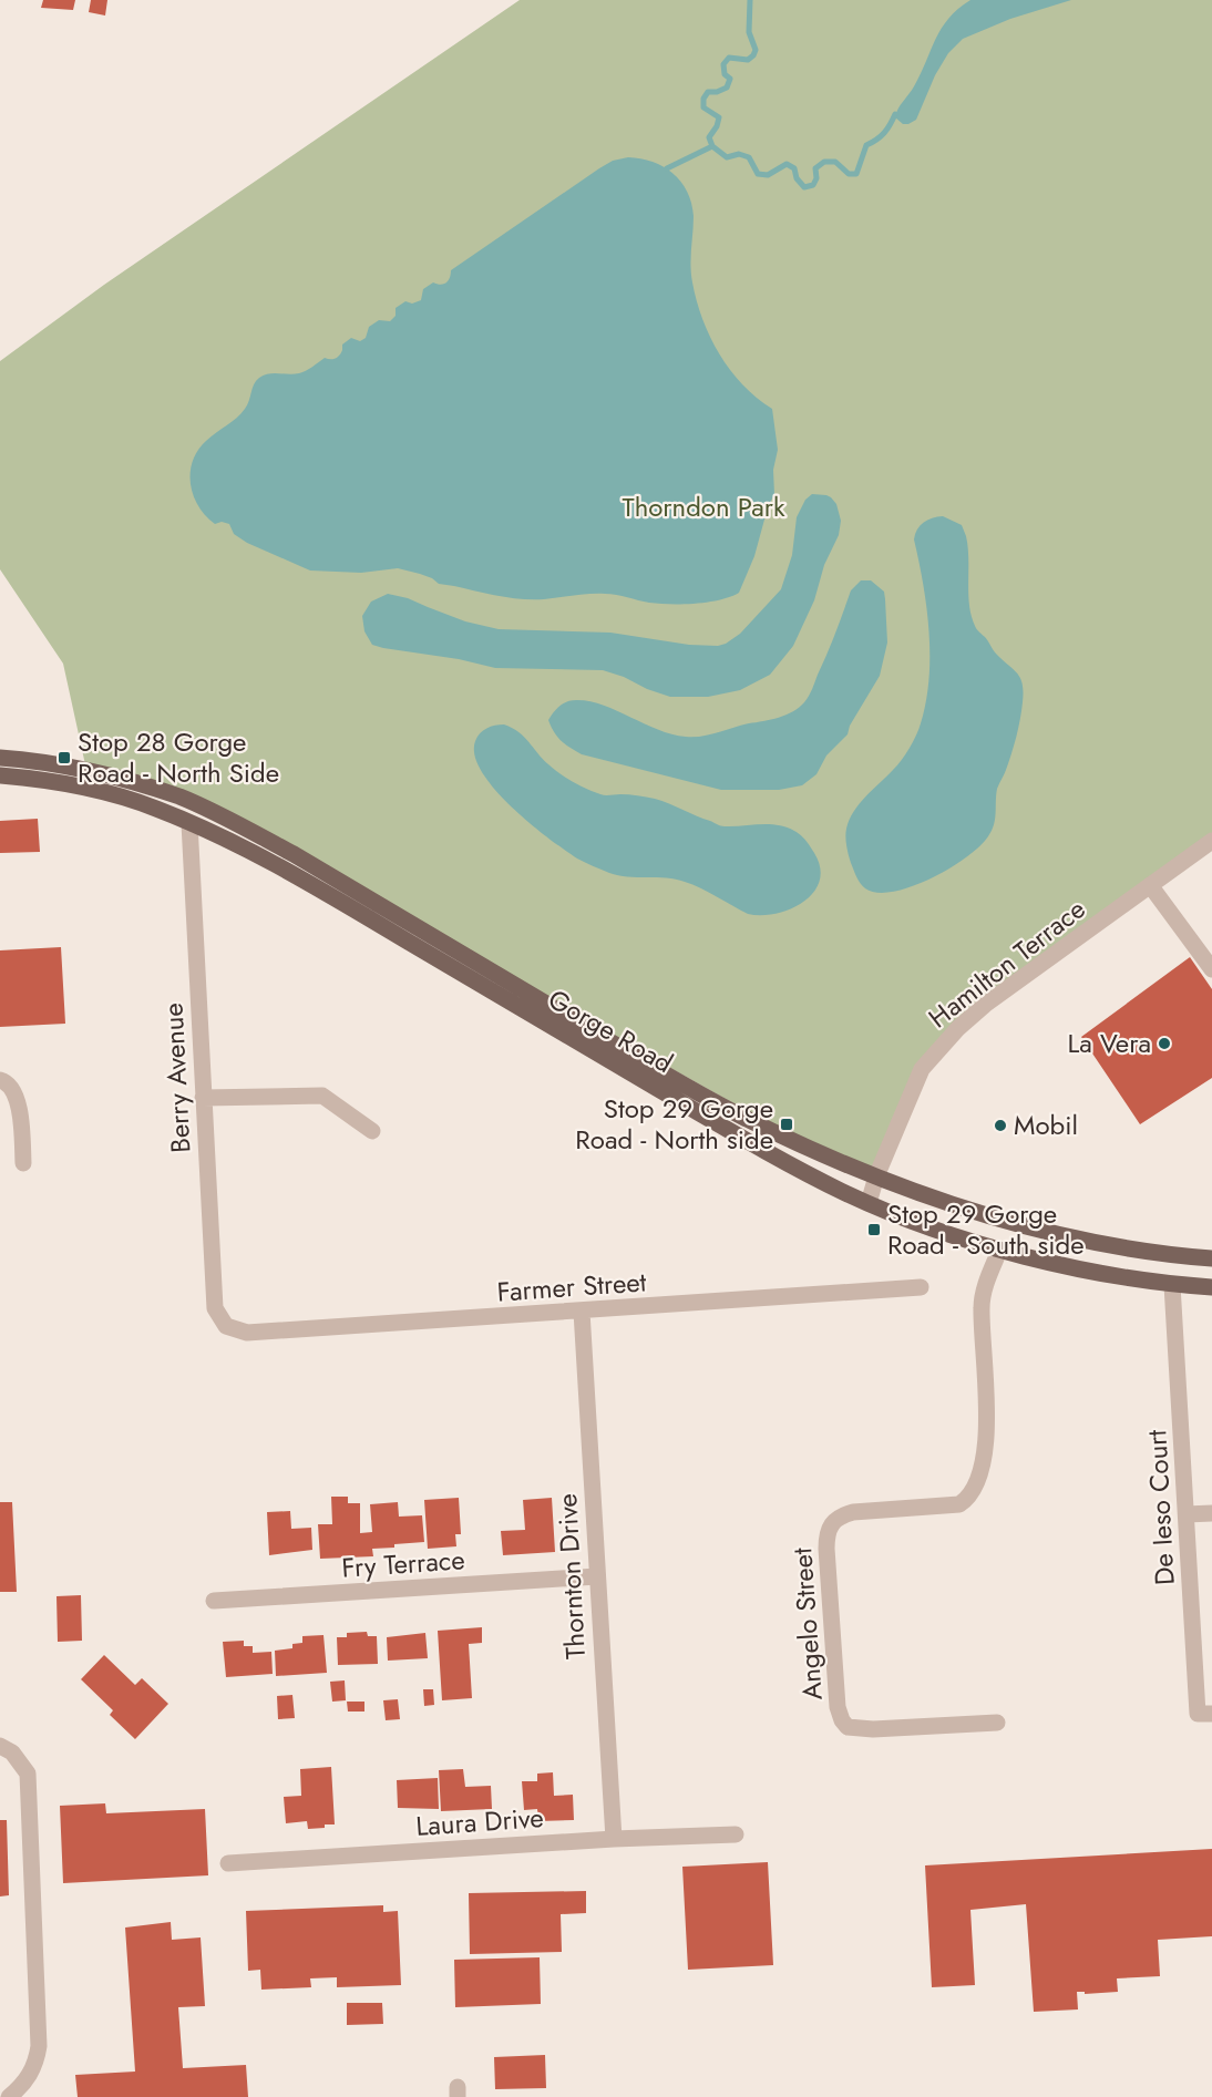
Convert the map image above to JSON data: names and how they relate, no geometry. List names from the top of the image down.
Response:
{
  "streets": {
    "main road": ["Gorge Road"],
    "street": [
      "Hamilton Terrace",
      "Berry Avenue",
      "Farmer Street",
      "De Ieso Court",
      "Fry Terrace",
      "Thornton Drive",
      "Angelo Street",
      "Laura Drive"
    ]
  },
  "crossings": [
    ["Hamilton Terrace", "Gorge Road"],
    ["Gorge Road", "Berry Avenue"],
    ["Gorge Road", "De Ieso Court"],
    ["Gorge Road", "Angelo Street"],
    ["Berry Avenue", "Farmer Street"],
    ["Farmer Street", "Thornton Drive"],
    ["Fry Terrace", "Thornton Drive"],
    ["Thornton Drive", "Laura Drive"]
  ],
  "parks": ["Thorndon Park"],
  "places": {
    "transit": ["Stop 28 Gorge Road - North Side", "Stop 29 Gorge Road - North side", "Stop 29 Gorge Road - South side"],
    "other": ["La Vera", "Mobil"]
  }
}
